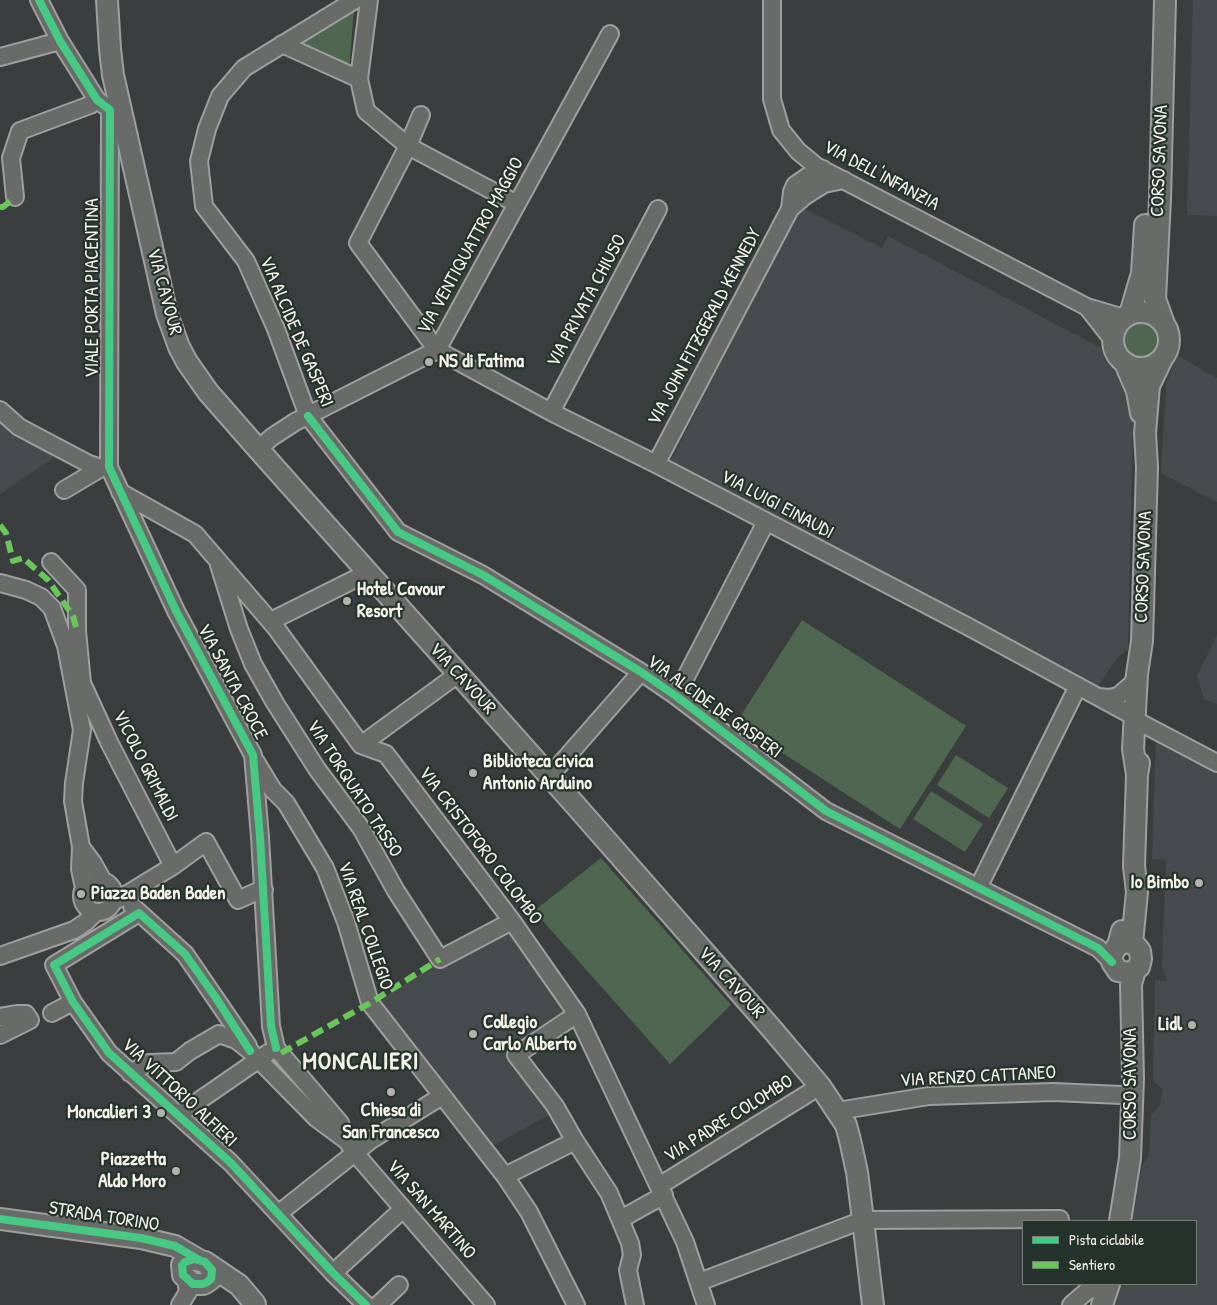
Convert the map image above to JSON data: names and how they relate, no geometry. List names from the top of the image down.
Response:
{
  "streets": {
    "main road": ["CORSO SAVONA", "VIA CAVOUR", "STRADA TORINO"],
    "street": [
      "VIA DELL'INFANZIA",
      "VIA VENTIQUATTRO MAGGIO",
      "VIALE PORTA PIACENTINA",
      "VIA PRIVATA CHIUSO",
      "VIA JOHN FITZGERALD KENNEDY",
      "VIA ALCIDE DE GASPERI",
      "VIA LUIGI EINAUDI",
      "VIA SANTA CROCE",
      "VICOLO GRIMALDI",
      "VIA TORQUATO TASSO",
      "VIA CRISTOFORO COLOMBO",
      "VIA REAL COLLEGIO",
      "VIA RENZO CATTANEO",
      "VIA VITTORIO ALFIERI",
      "VIA PADRE COLOMBO",
      "VIA SAN MARTINO"
    ]
  },
  "crossings": [
    ["CORSO SAVONA", "VIA DELL'INFANZIA"],
    ["CORSO SAVONA", "VIA ALCIDE DE GASPERI"],
    ["CORSO SAVONA", "VIA LUIGI EINAUDI"],
    ["CORSO SAVONA", "VIA RENZO CATTANEO"],
    ["VIA DELL'INFANZIA", "VIA JOHN FITZGERALD KENNEDY"],
    ["VIA VENTIQUATTRO MAGGIO", "VIA CAVOUR"],
    ["VIA VENTIQUATTRO MAGGIO", "VIA ALCIDE DE GASPERI"],
    ["VIA VENTIQUATTRO MAGGIO", "VIA LUIGI EINAUDI"],
    ["VIALE PORTA PIACENTINA", "VIA CAVOUR"],
    ["VIALE PORTA PIACENTINA", "VIA SANTA CROCE"],
    ["VIA CAVOUR", "VIA RENZO CATTANEO"],
    ["VIA CAVOUR", "VIA PADRE COLOMBO"],
    ["VIA PRIVATA CHIUSO", "VIA LUIGI EINAUDI"],
    ["VIA JOHN FITZGERALD KENNEDY", "VIA LUIGI EINAUDI"],
    ["VIA SANTA CROCE", "VIA REAL COLLEGIO"],
    ["VIA TORQUATO TASSO", "VIA CRISTOFORO COLOMBO"],
    ["VIA CRISTOFORO COLOMBO", "VIA PADRE COLOMBO"]
  ],
  "districts": ["MONCALIERI"],
  "places": [
    "NS di Fatima",
    "Hotel Cavour Resort",
    "Biblioteca civica Antonio Arduino",
    "Io Bimbo",
    "Piazza Baden Baden",
    "Lidl",
    "Collegio Carlo Alberto",
    "Chiesa di San Francesco",
    "Moncalieri 3",
    "Piazzetta Aldo Moro"
  ],
  "legend": ["Pista ciclabile", "Sentiero"]
}
